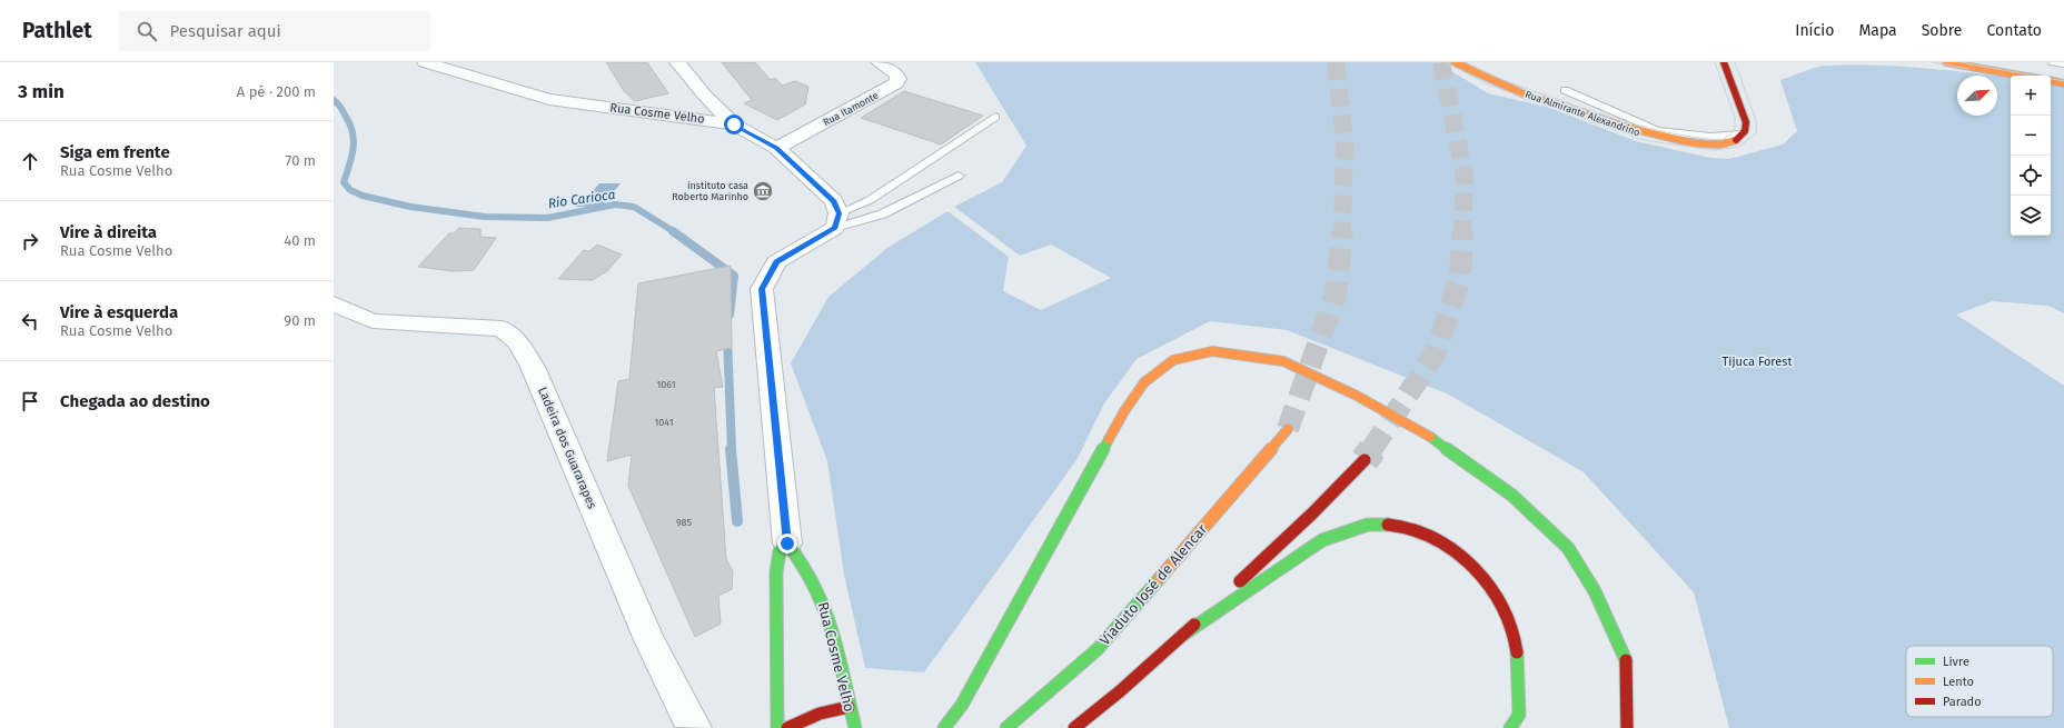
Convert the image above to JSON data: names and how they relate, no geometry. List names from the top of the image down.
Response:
{
  "streets": {
    "main road": ["Rua Cosme Velho", "Rua Almirante Alexandrino", "Viaduto José de Alencar"],
    "street": ["Rua Itamonte", "Ladeira dos Guararapes"]
  },
  "crossings": [
    ["Rua Itamonte", "Rua Cosme Velho"]
  ],
  "water": ["Rio Carioca"],
  "parks": ["Tijuca Forest"],
  "places": {
    "museum": ["instituto casa Roberto Marinho"]
  },
  "house_numbers": ["1061", "1041", "985"],
  "legend": ["Livre", "Lento", "Parado"],
  "north": "top right",
  "page": {
    "header": "Pathlet",
    "search": "Pesquisar aqui",
    "nav": [
      "Início",
      "Mapa",
      "Sobre",
      "Contato"
    ],
    "heading": ["3 min", "A pé · 200 m"],
    "map_buttons": ["+", "−"],
    "list": [
      ["Siga em frente", "Rua Cosme Velho", "70 m"],
      ["Vire à direita", "Rua Cosme Velho", "40 m"],
      ["Vire à esquerda", "Rua Cosme Velho", "90 m"],
      "Chegada ao destino"
    ]
  }
}
